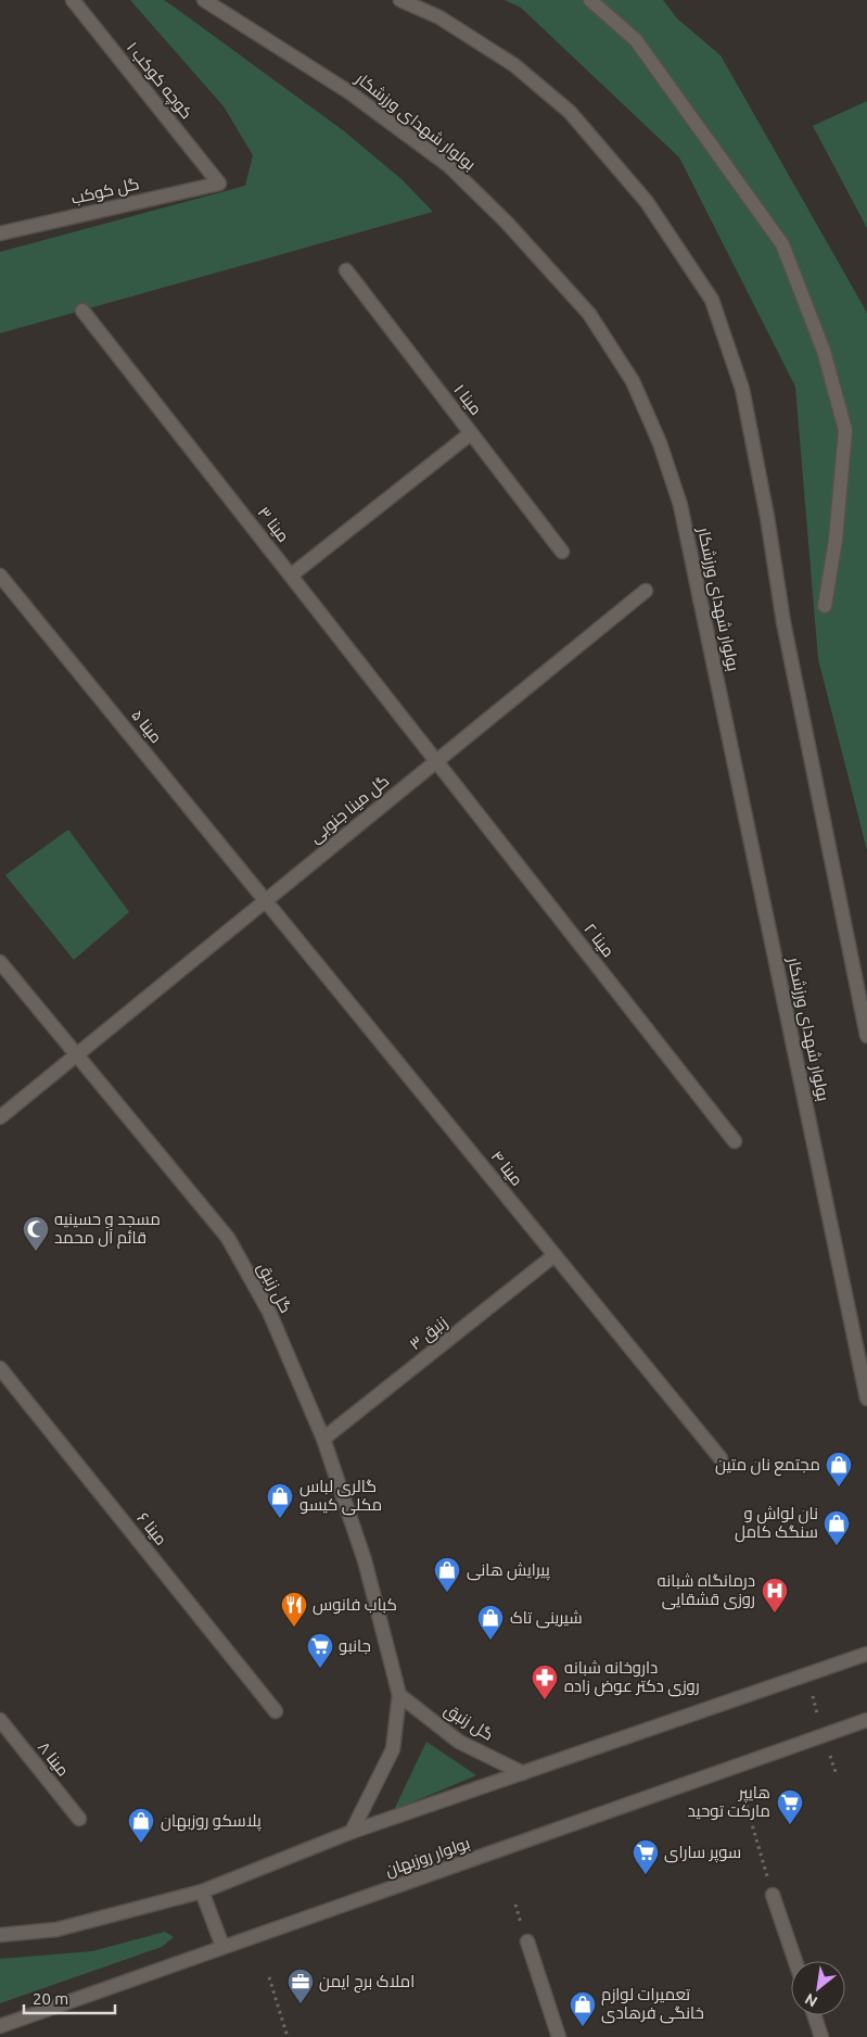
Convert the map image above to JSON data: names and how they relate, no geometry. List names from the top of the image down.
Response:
{
  "streets": {
    "street": [
      "کوچه کوکب ۱",
      "بولوار شهدای ورزشکار",
      "گل کوکب",
      "مینا ۱",
      "مینا ۳",
      "مینا ۵",
      "گل مینا جنوبی",
      "مینا ۲",
      "مینا ۴",
      "گل زنبق",
      "زنبق ۳",
      "مینا ۶",
      "مینا ۸",
      "بولوار روزبهان"
    ]
  },
  "crossings": [
    ["کوچه کوکب ۱", "گل کوکب"],
    ["مینا ۳", "گل مینا جنوبی"],
    ["مینا ۳", "مینا ۲"],
    ["مینا ۵", "گل مینا جنوبی"],
    ["مینا ۵", "مینا ۴"],
    ["گل مینا جنوبی", "مینا ۲"],
    ["گل مینا جنوبی", "مینا ۴"],
    ["گل مینا جنوبی", "گل زنبق"],
    ["مینا ۴", "زنبق ۳"],
    ["گل زنبق", "زنبق ۳"]
  ],
  "places": {
    "mosque": ["مسجد و حسینیه قائم آل محمد"],
    "shop": [
      "مجتمع نان متین",
      "گالری لباس مکلی کیسو",
      "نان لواش و سنگک کامل",
      "پیرایش هانی",
      "شیرینی تاک",
      "پلاسکو روزبهان",
      "تعمیرات لوازم خانگی فرهادی"
    ],
    "hospital": ["درمانگاه شبانه روزی قشقایی"],
    "restaurant": ["کباب فانوس"],
    "supermarket": ["جانبو", "هایپر مارکت توحید", "سوپر سارای"],
    "pharmacy": ["داروخانه شبانه روزی دکتر عوض زاده"],
    "office": ["املاک برج ایمن"]
  },
  "scale_bar": "20 m",
  "north": "bottom left"
}
